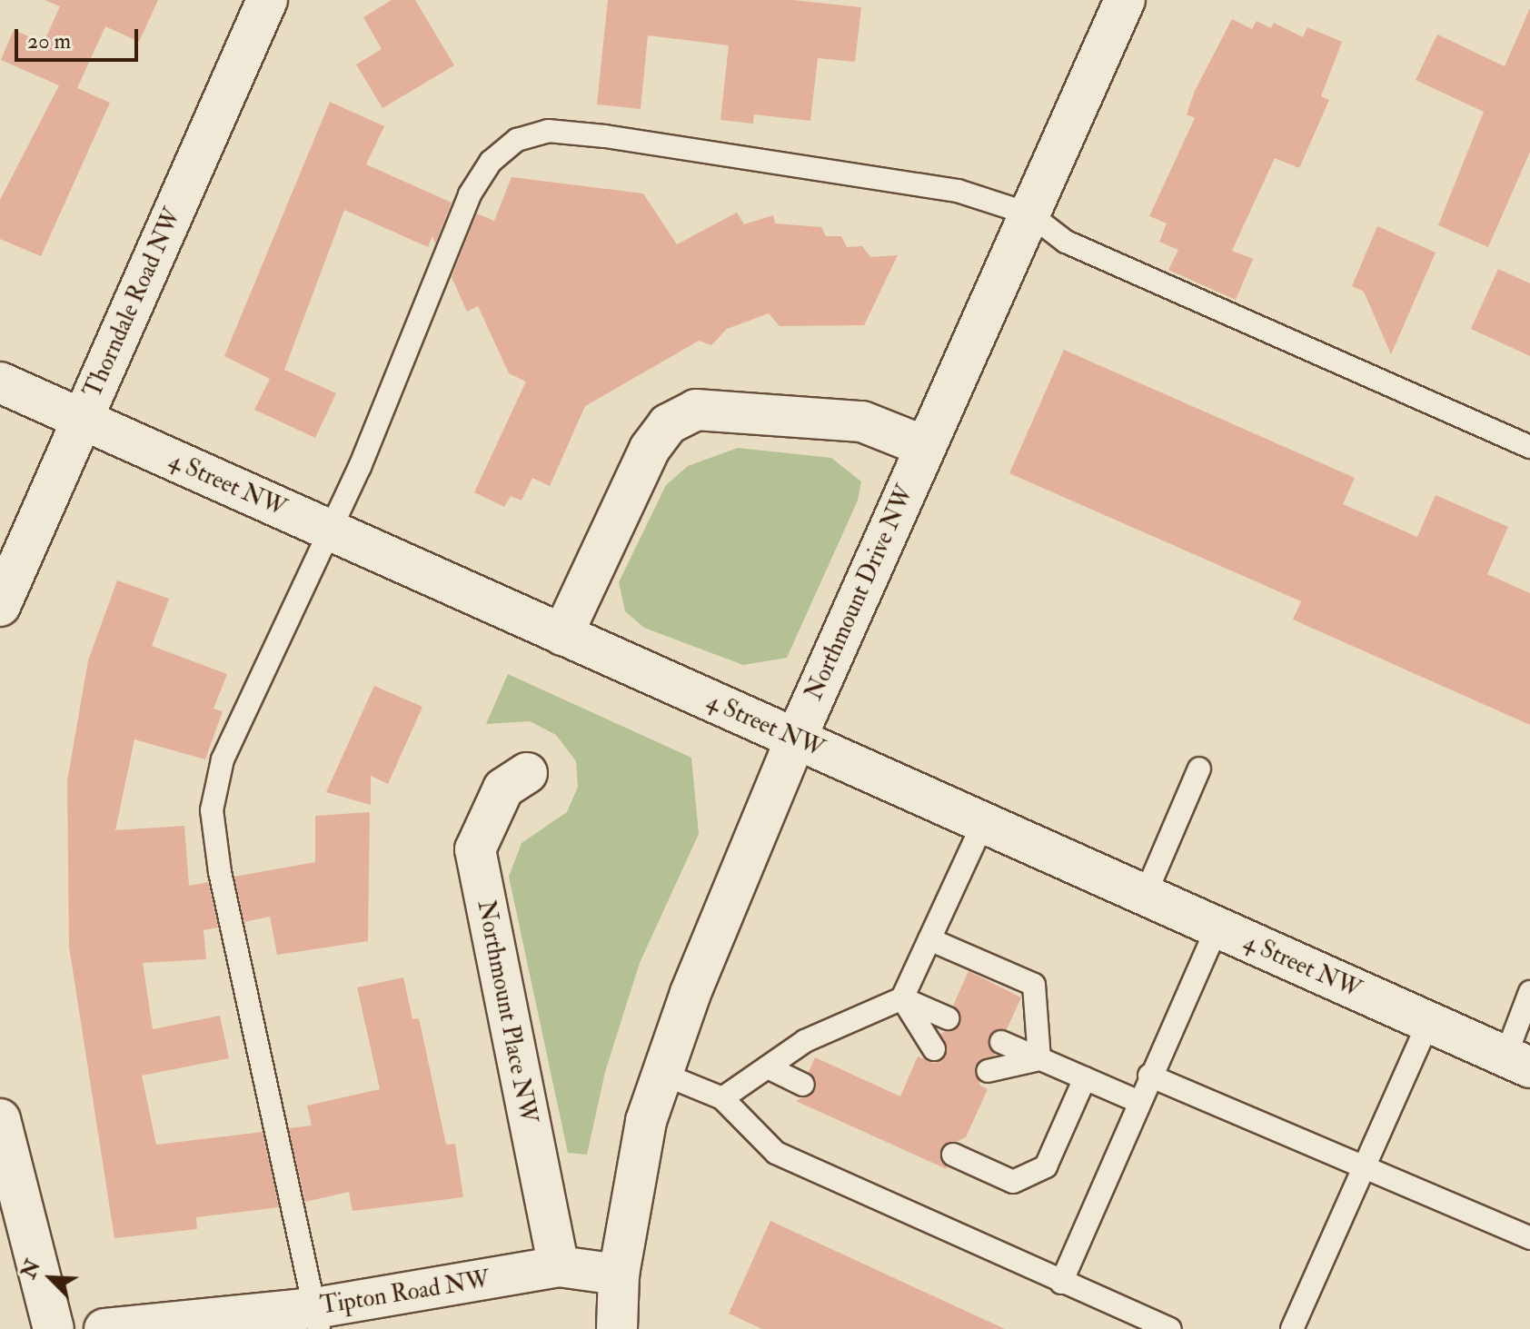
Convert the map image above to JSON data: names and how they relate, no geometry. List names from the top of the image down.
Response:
{
  "streets": {
    "street": [
      "Thorndale Road NW",
      "4 Street NW",
      "Northmount Drive NW",
      "Northmount Place NW",
      "Tipton Road NW"
    ]
  },
  "crossings": [
    ["Thorndale Road NW", "4 Street NW"],
    ["4 Street NW", "Northmount Drive NW"],
    ["Northmount Drive NW", "Tipton Road NW"],
    ["Northmount Place NW", "Tipton Road NW"]
  ],
  "scale_bar": "20 m",
  "north": "top left"
}
